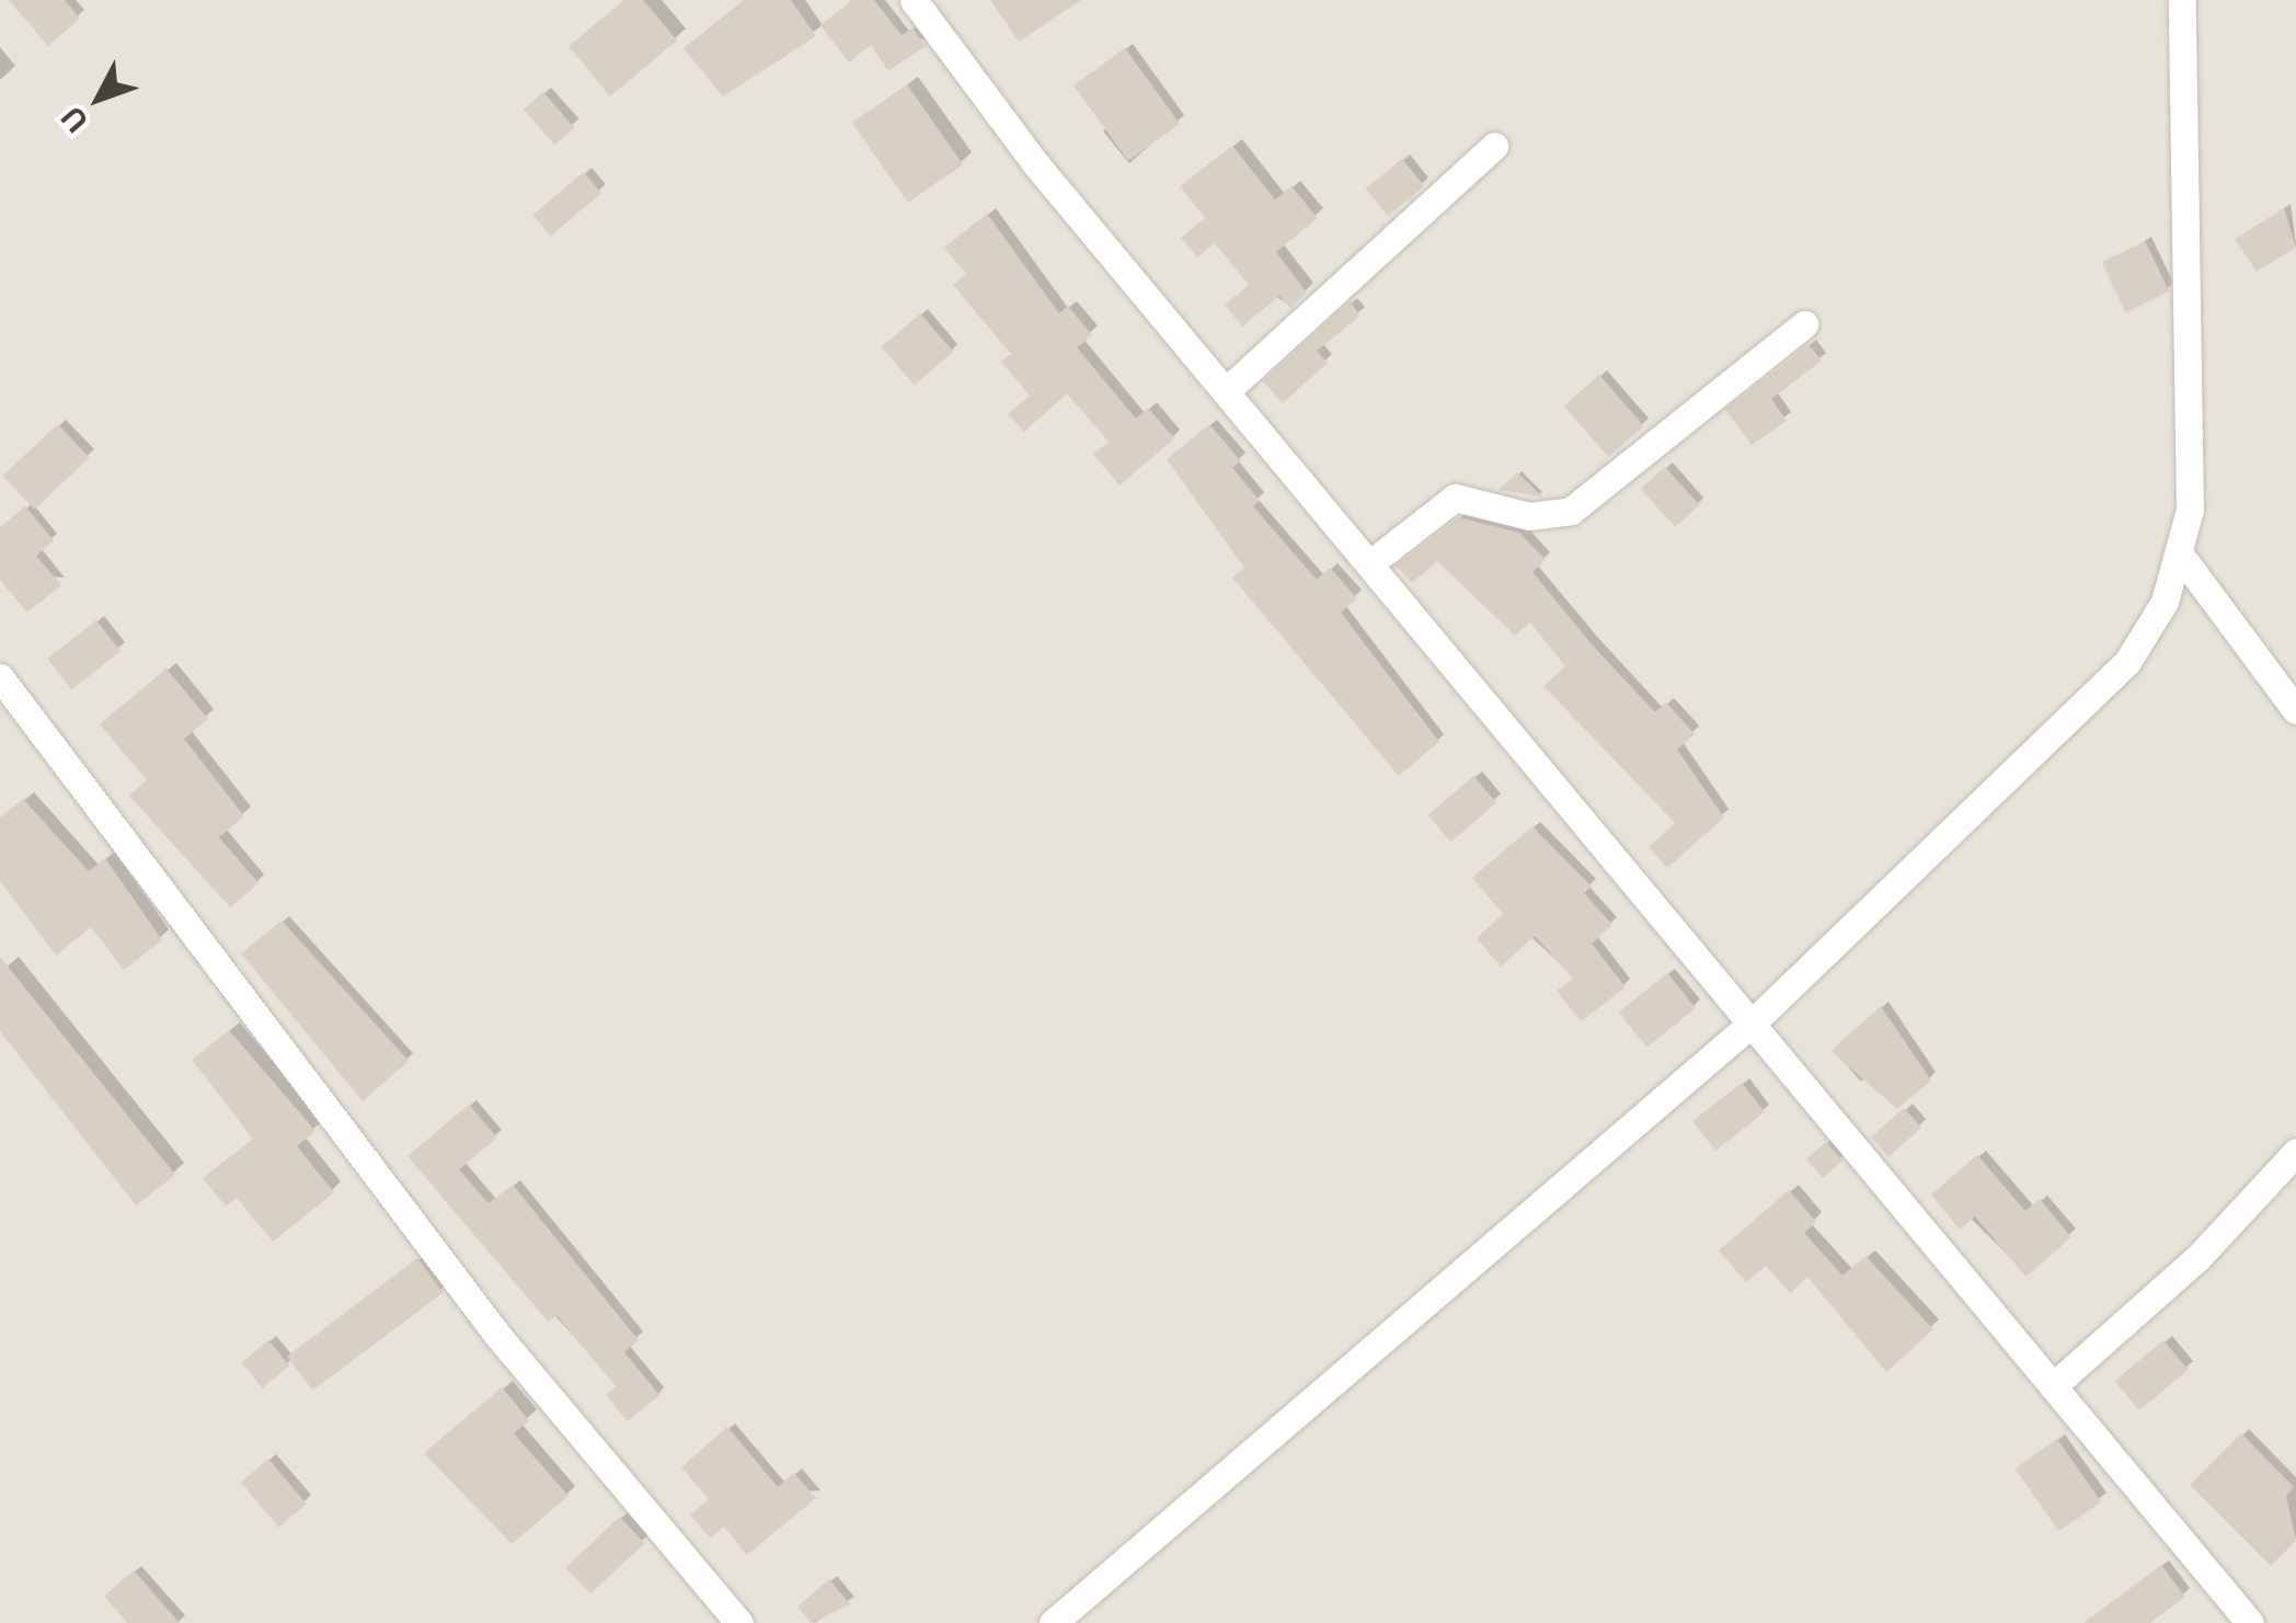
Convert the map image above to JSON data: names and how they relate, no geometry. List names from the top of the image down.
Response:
{
  "north": "bottom left"
}
